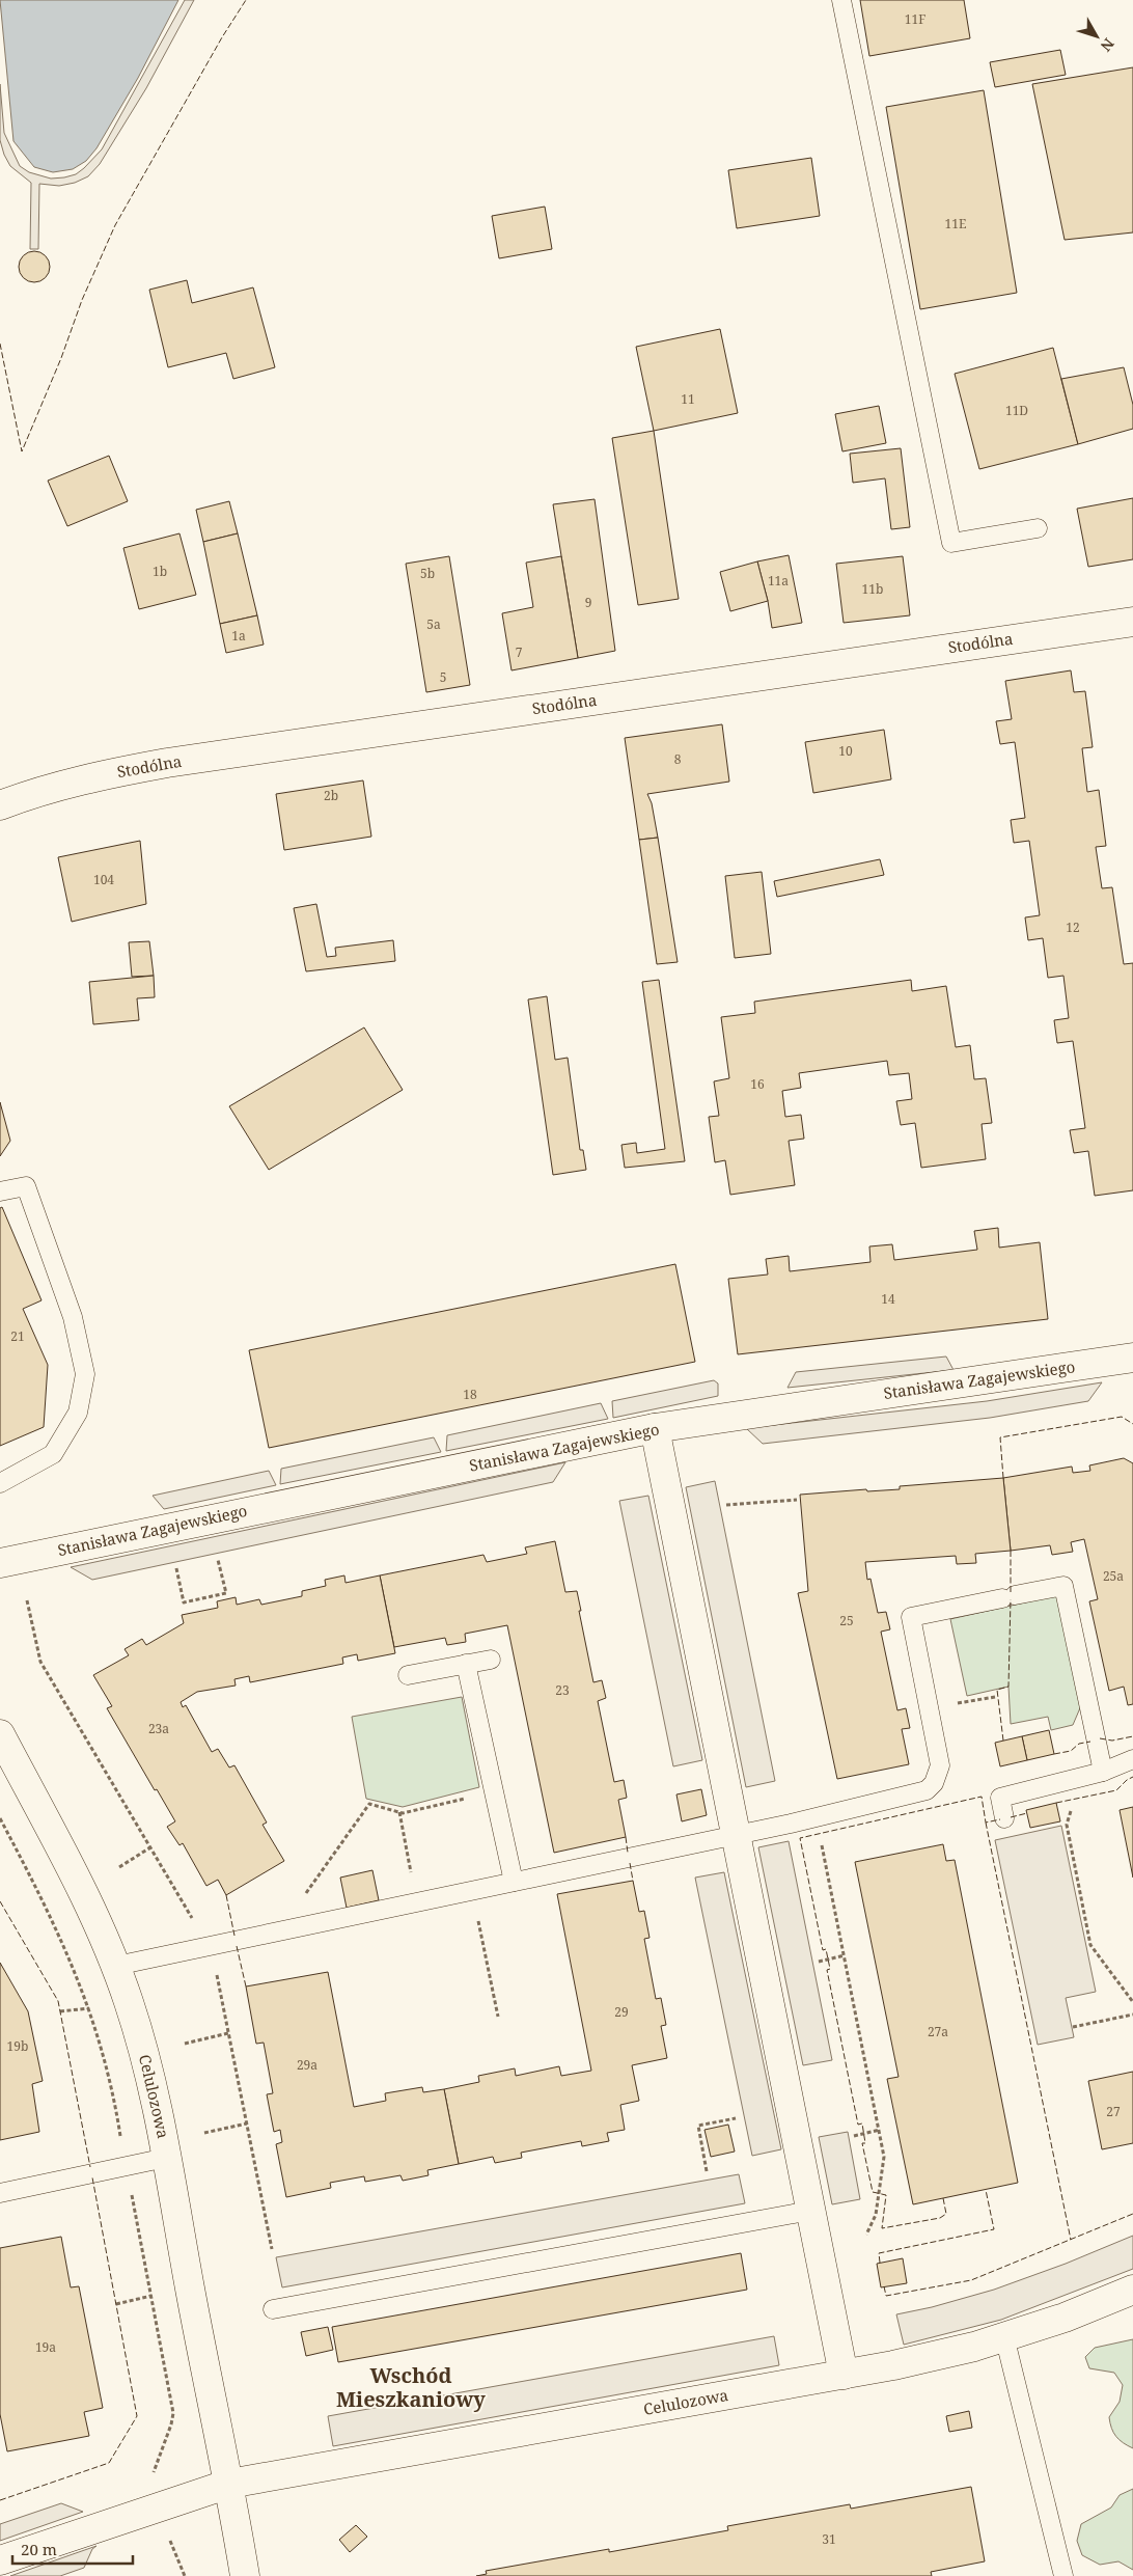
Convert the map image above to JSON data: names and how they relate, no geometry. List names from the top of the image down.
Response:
{
  "streets": {
    "street": ["Stodólna", "Stanisława Zagajewskiego", "Celulozowa"]
  },
  "districts": ["Wschód Mieszkaniowy"],
  "house_numbers": [
    "11F",
    "11E",
    "11",
    "11D",
    "1b",
    "5b",
    "11a",
    "11b",
    "9",
    "5a",
    "1a",
    "7",
    "5",
    "10",
    "8",
    "2b",
    "104",
    "12",
    "16",
    "14",
    "21",
    "18",
    "25a",
    "25",
    "23",
    "23a",
    "29",
    "27a",
    "19b",
    "29a",
    "27",
    "19a",
    "31"
  ],
  "scale_bar": "20 m",
  "north": "bottom right"
}
